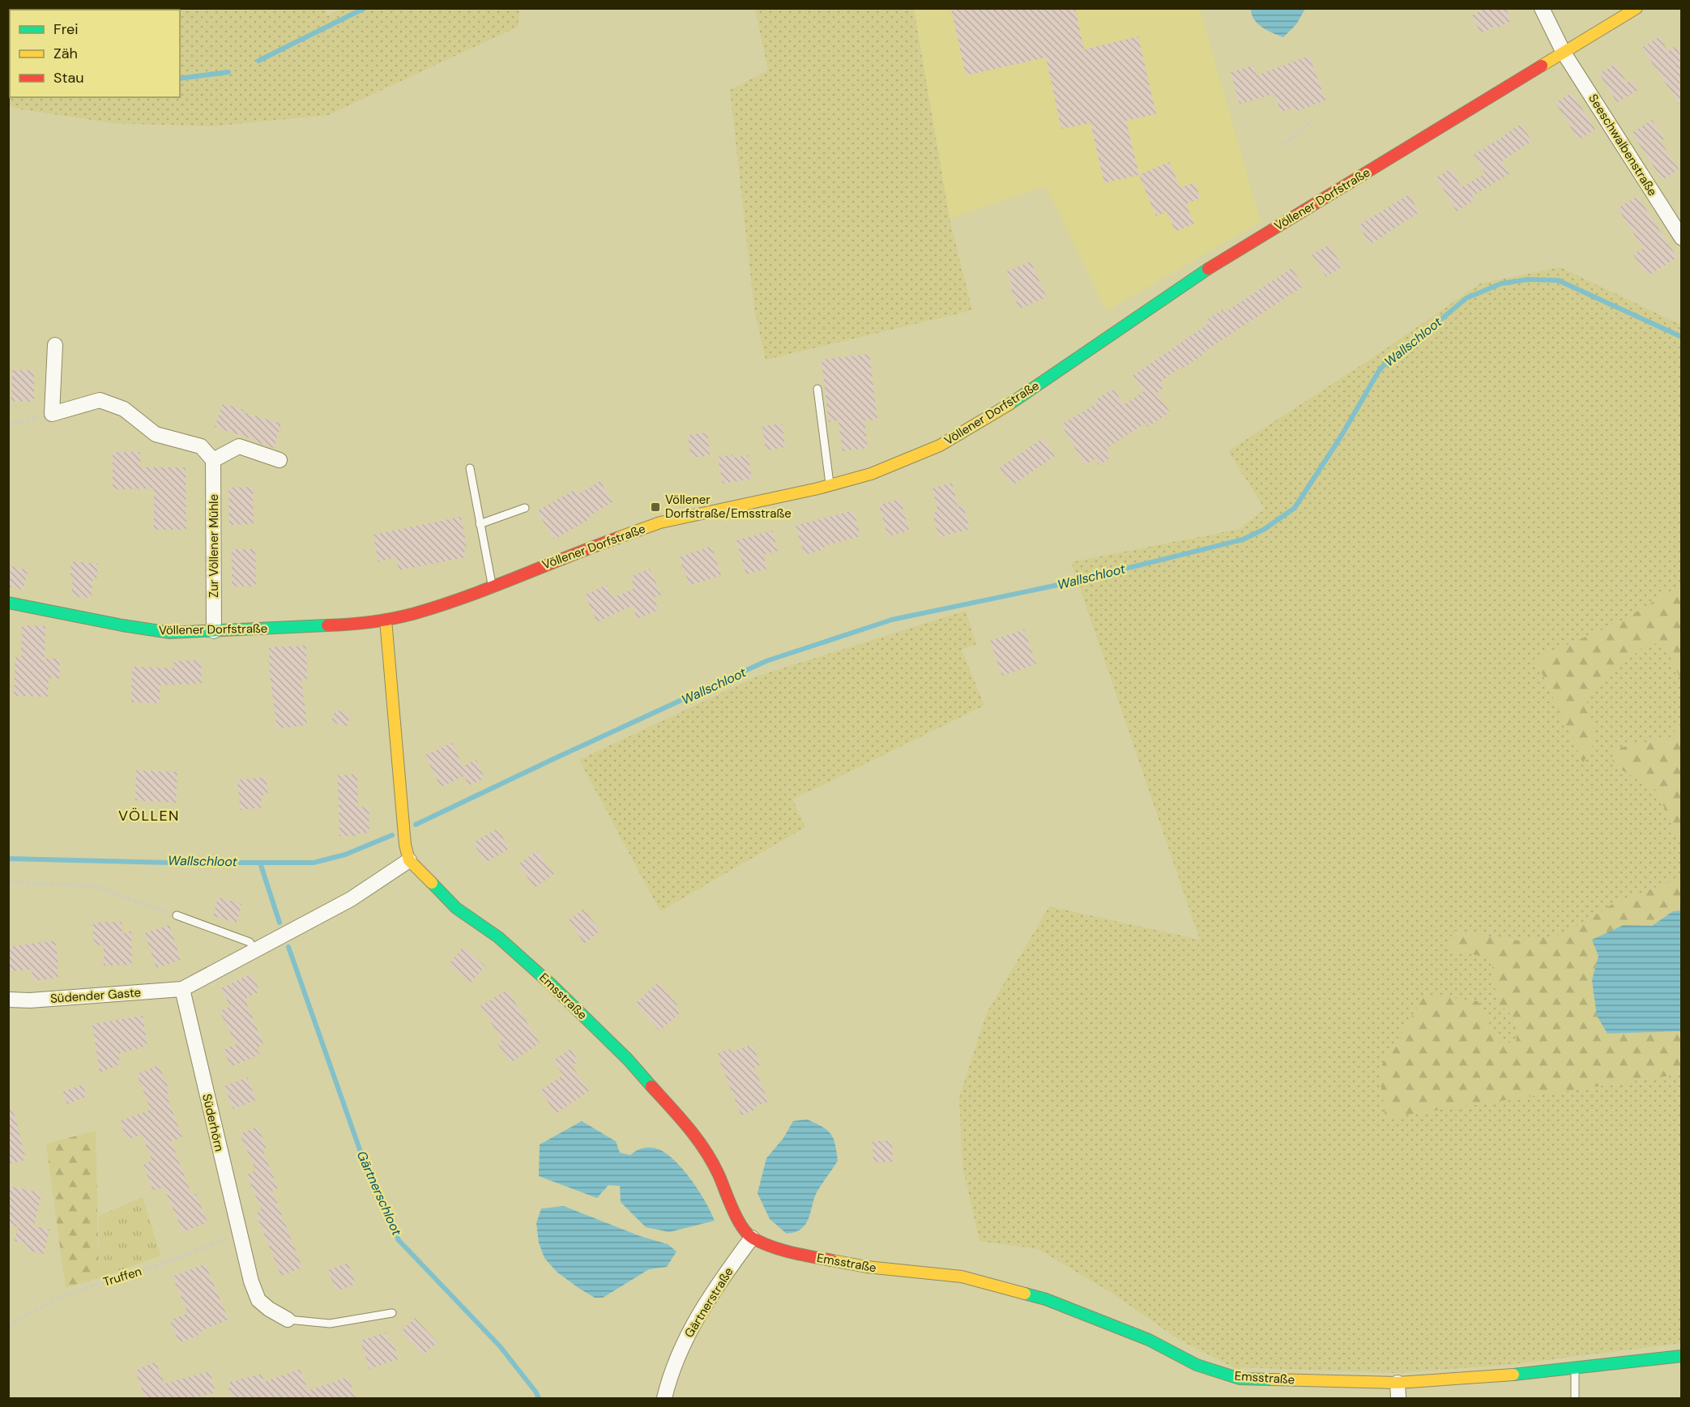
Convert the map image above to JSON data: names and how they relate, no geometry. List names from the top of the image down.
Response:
{
  "streets": {
    "street": [
      "Seeschwalbenstraße",
      "Völlener Dorfstraße",
      "Zur Völlener Mühle",
      "Südender Gaste",
      "Emsstraße",
      "Süderhörn",
      "Gärtnerstraße"
    ],
    "path": ["Truffen"]
  },
  "crossings": [
    ["Seeschwalbenstraße", "Völlener Dorfstraße"],
    ["Völlener Dorfstraße", "Zur Völlener Mühle"],
    ["Südender Gaste", "Süderhörn"],
    ["Emsstraße", "Gärtnerstraße"],
    ["Süderhörn", "Truffen"]
  ],
  "districts": ["VÖLLEN"],
  "water": ["Wallschloot", "Gärtnerschloot"],
  "places": {
    "transit": ["Völlener Dorfstraße/Emsstraße"]
  },
  "legend": ["Frei", "Zäh", "Stau"]
}
